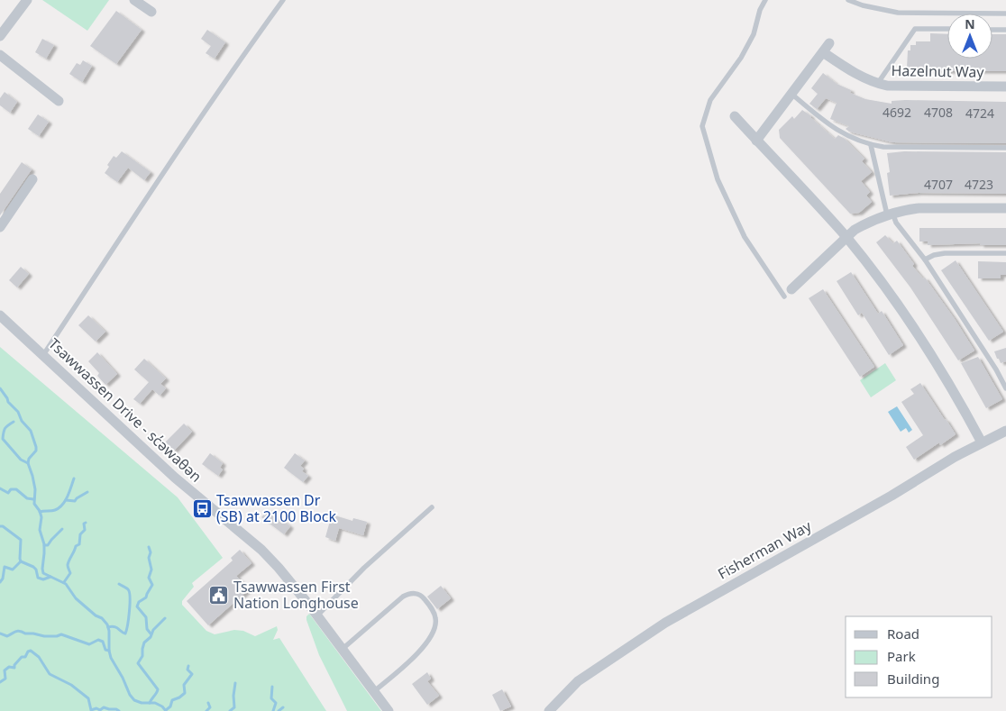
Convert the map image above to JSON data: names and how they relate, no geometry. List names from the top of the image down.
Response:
{
  "streets": {
    "street": ["Hazelnut Way", "Tsawwassen Drive - sc̓əwaθən", "Fisherman Way"]
  },
  "places": {
    "bus stop": ["Tsawwassen Dr (SB) at 2100 Block"],
    "public building": ["Tsawwassen First Nation Longhouse"]
  },
  "house_numbers": [
    "4692",
    "4708",
    "4724",
    "4707",
    "4723"
  ],
  "legend": ["Road", "Park", "Building"],
  "north": "top"
}
